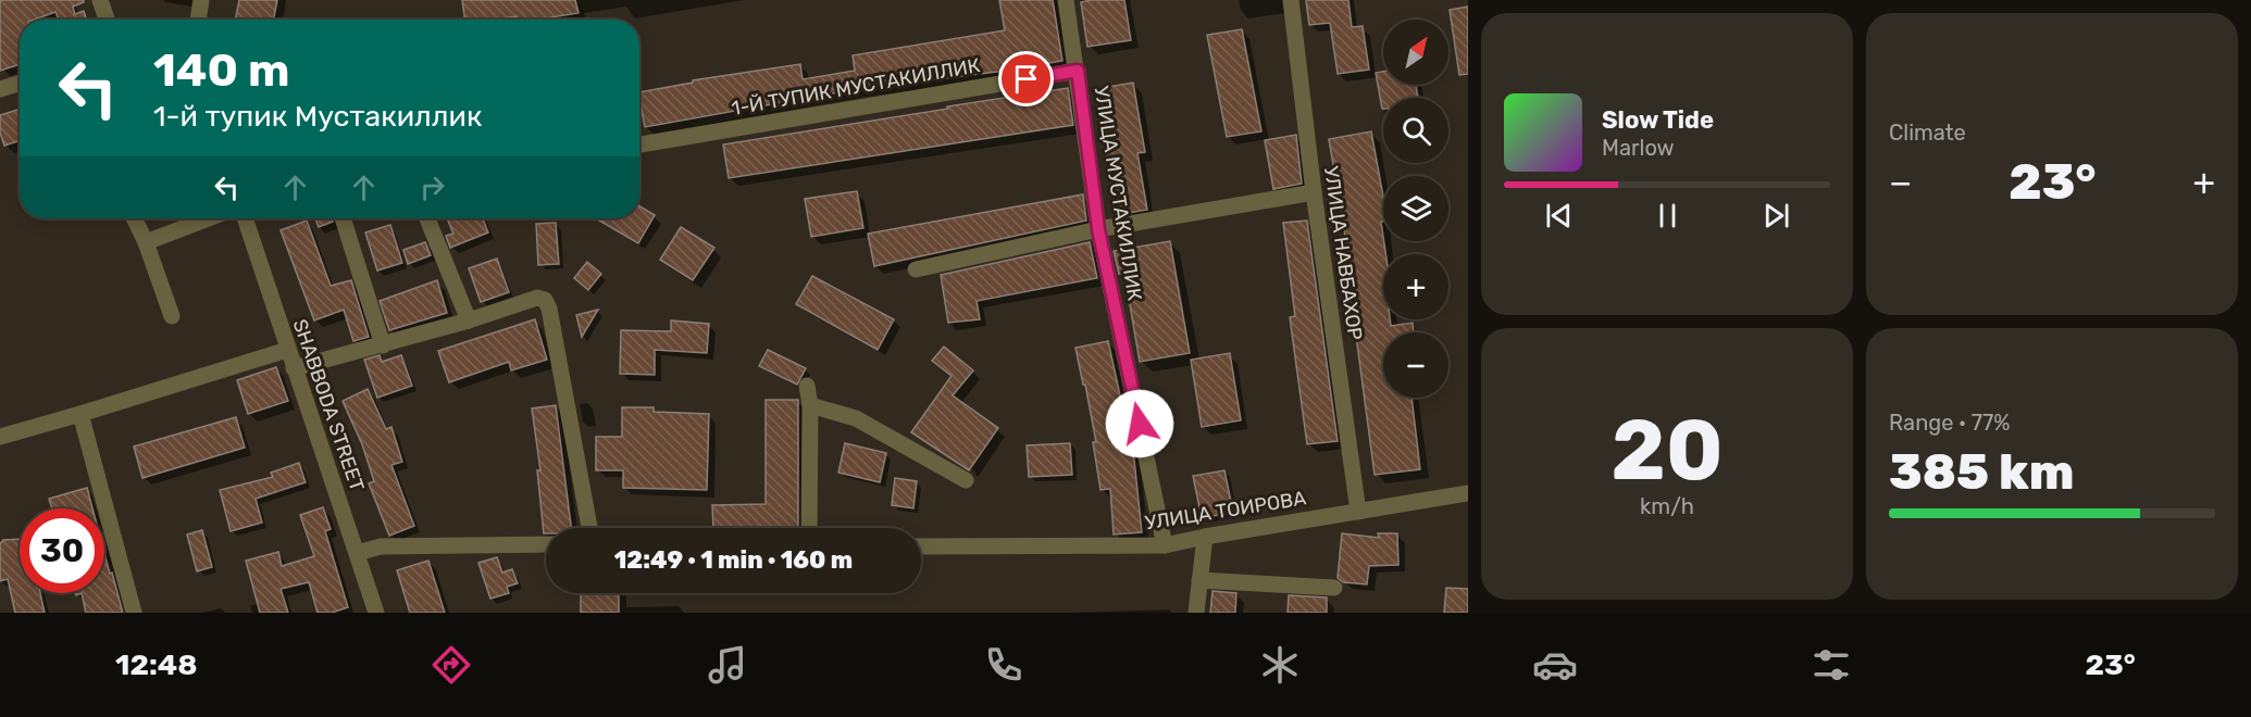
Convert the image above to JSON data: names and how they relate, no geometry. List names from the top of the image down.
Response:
{
  "streets": {
    "street": [
      "1-Й ТУПИК МУСТАКИЛЛИК",
      "УЛИЦА МУСТАКИЛЛИК",
      "УЛИЦА НАВБАХОР",
      "SHABBODA STREET",
      "УЛИЦА ТОИРОВА"
    ]
  },
  "crossings": [
    ["1-Й ТУПИК МУСТАКИЛЛИК", "УЛИЦА МУСТАКИЛЛИК"],
    ["УЛИЦА МУСТАКИЛЛИК", "УЛИЦА ТОИРОВА"],
    ["УЛИЦА НАВБАХОР", "УЛИЦА ТОИРОВА"]
  ],
  "north": "top right",
  "page": {
    "tile": [
      "Climate",
      ["20", "km/h"],
      ["Range · 77%", "385 km"]
    ],
    "map_buttons": ["+", "−"],
    "turn": ["140 m", "1-й тупик Мустакиллик"],
    "song": ["Slow Tide", "Marlow"],
    "heat": ["−", "23°", "+"],
    "limit": "30",
    "trip": "12:49 · 1 min · 160 m",
    "tabs": ["12:48", "23°"]
  }
}
